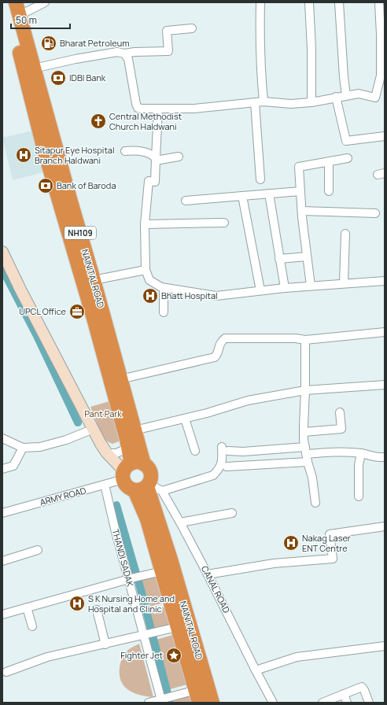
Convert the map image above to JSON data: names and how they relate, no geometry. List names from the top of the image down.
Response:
{
  "streets": {
    "highway": ["NH109", "NAINITAL ROAD"],
    "street": ["ARMY ROAD", "THANDI SADAK", "CANAL ROAD"]
  },
  "crossings": [
    ["NAINITAL ROAD", "ARMY ROAD"],
    ["ARMY ROAD", "THANDI SADAK"]
  ],
  "parks": ["Pant Park"],
  "places": {
    "fuel station": ["Bharat Petroleum"],
    "bank": ["IDBI Bank", "Bank of Baroda"],
    "church": ["Central Methodist Church Haldwani"],
    "hospital": [
      "Sitapur Eye Hospital Branch Haldwani",
      "Bhatt Hospital",
      "Nakag Laser ENT Centre",
      "S K Nursing Home and Hospital and Clinic"
    ],
    "office": ["UPCL Office"],
    "place": ["Fighter Jet"]
  },
  "scale_bar": "50 m"
}
